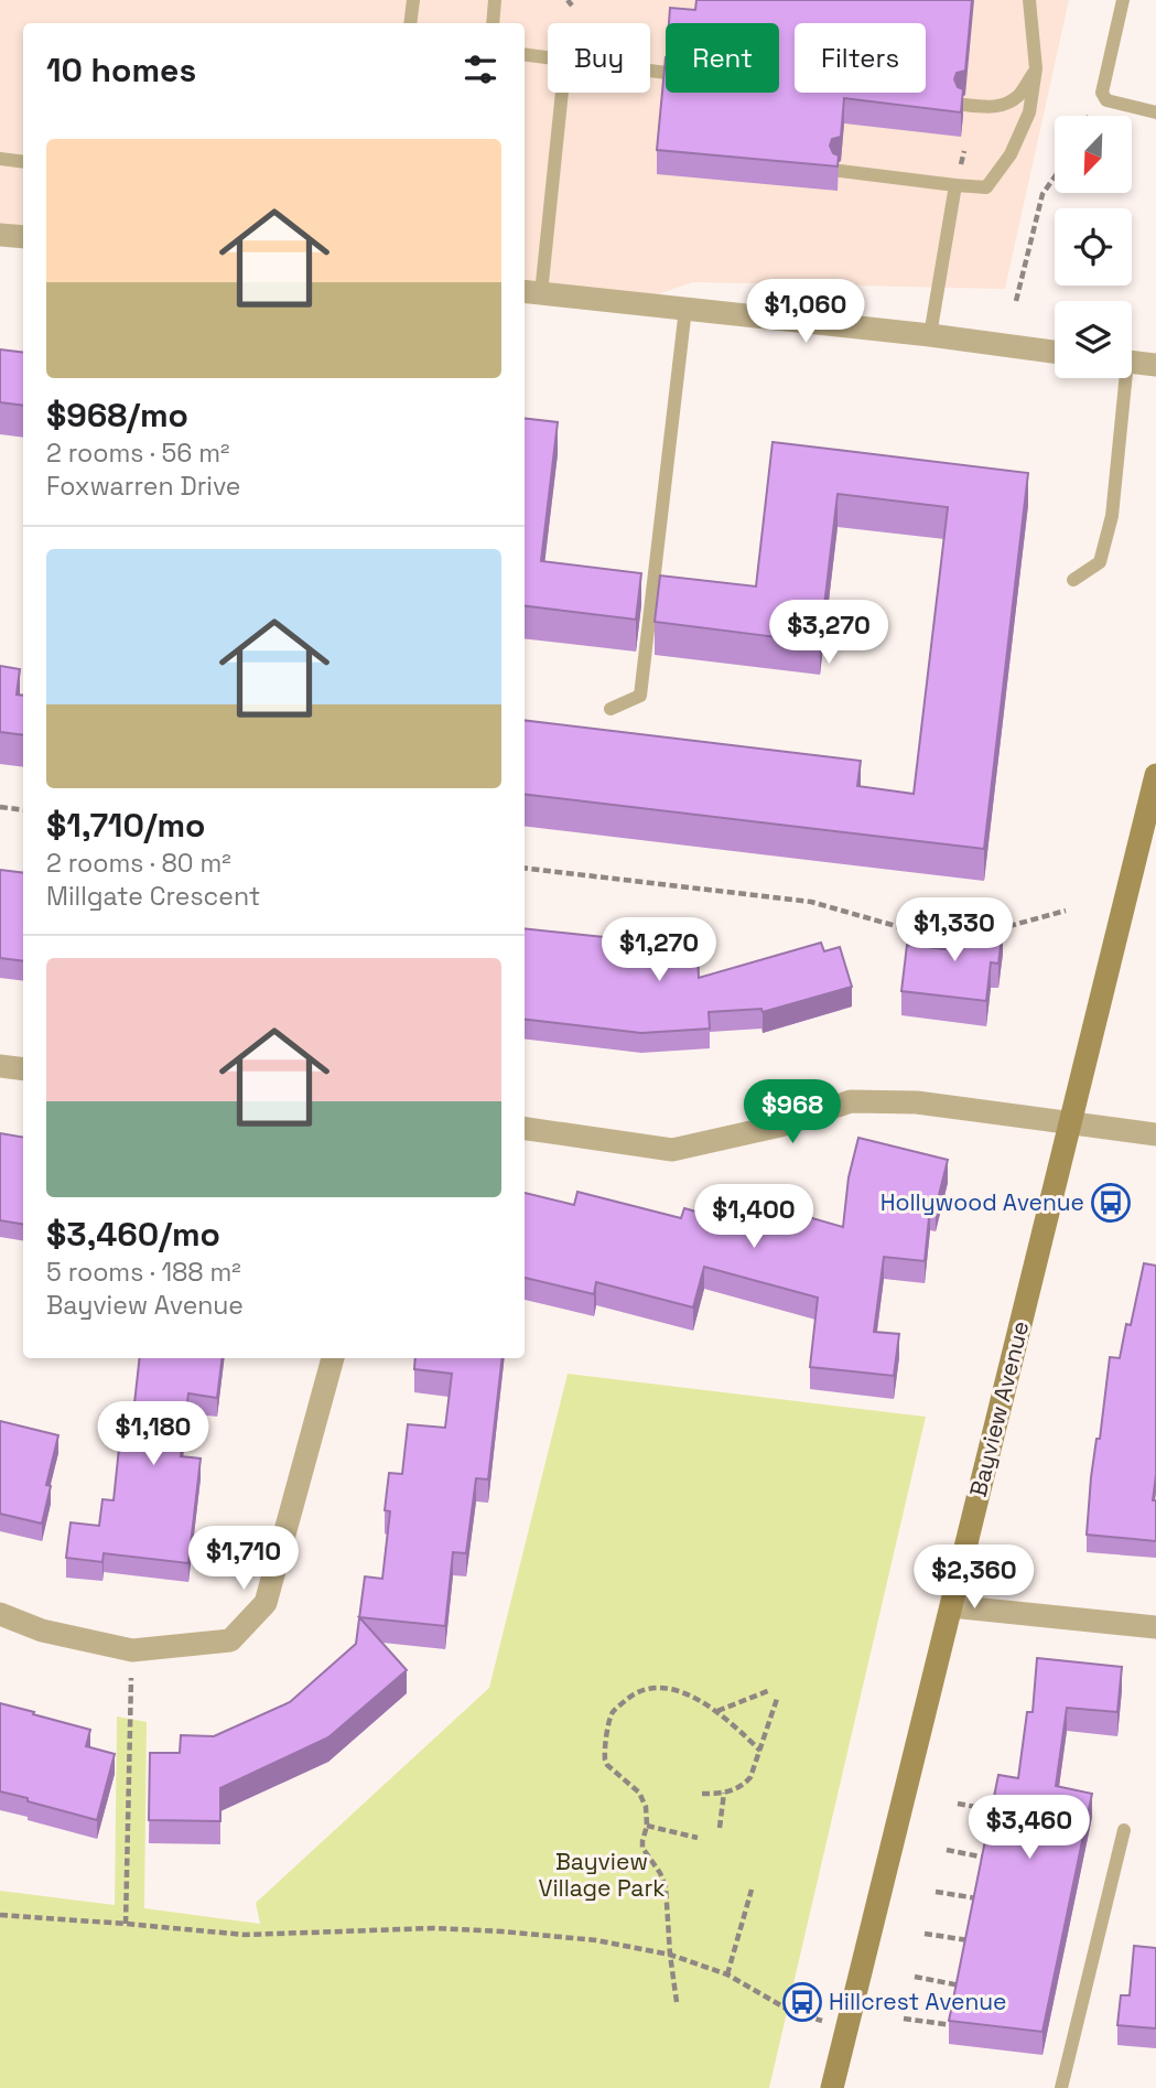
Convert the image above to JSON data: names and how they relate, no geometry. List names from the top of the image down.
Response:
{
  "streets": {
    "main road": ["Bayview Avenue"]
  },
  "parks": ["Bayview Village Park"],
  "places": {
    "bus stop": ["Hollywood Avenue", "Hillcrest Avenue"]
  },
  "north": "bottom left",
  "page": {
    "chip": ["Buy", "Rent", "Filters"],
    "heading": "10 homes",
    "list": [
      {
        "name": "$968/mo",
        "note": "2 rooms · 56 m² · Foxwarren Drive"
      },
      {
        "name": "$1,710/mo",
        "note": "2 rooms · 80 m² · Millgate Crescent"
      },
      {
        "name": "$3,460/mo",
        "note": "5 rooms · 188 m² · Bayview Avenue"
      }
    ],
    "price": [
      "$1,060",
      "$3,270",
      "$1,330",
      "$1,270",
      "$968",
      "$1,400",
      "$1,180",
      "$1,710",
      "$2,360",
      "$3,460"
    ]
  }
}
